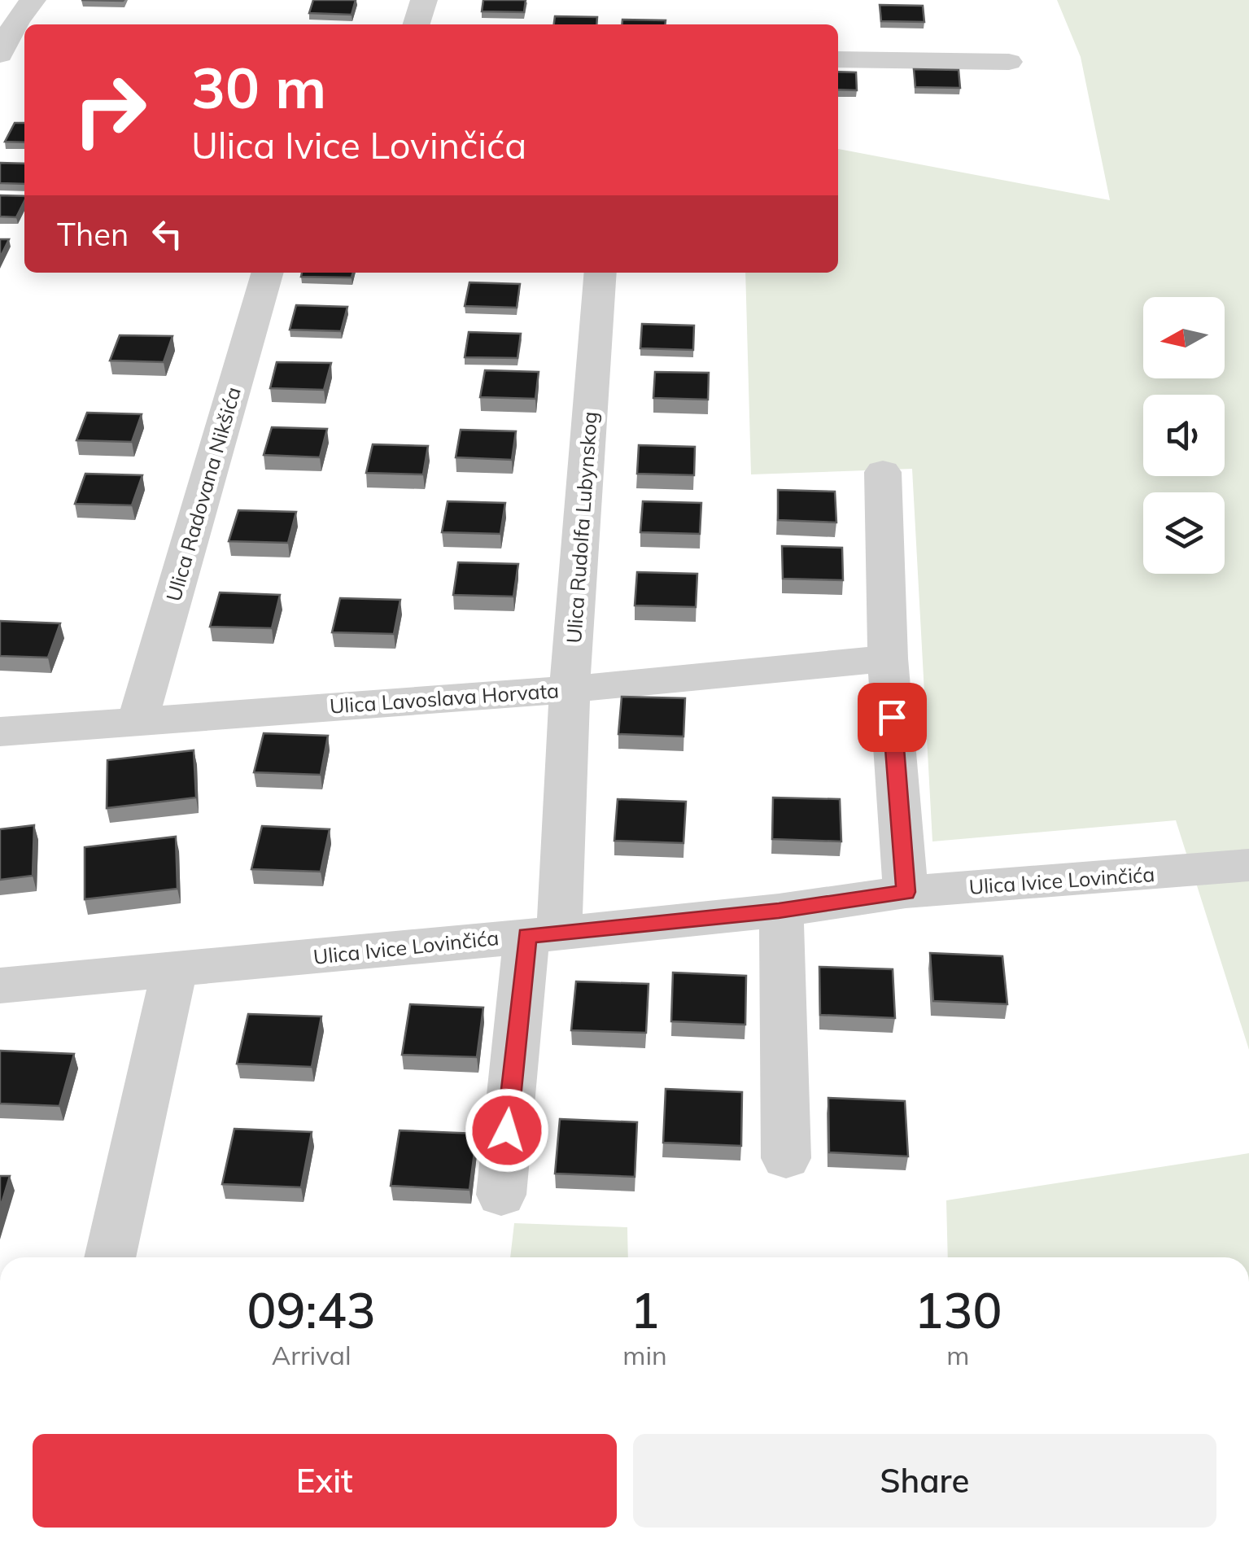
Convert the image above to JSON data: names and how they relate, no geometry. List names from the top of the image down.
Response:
{
  "streets": {
    "street": [
      "Ulica Radovana Nikšića",
      "Ulica Rudolfa Lubynskog",
      "Ulica Lavoslava Horvata",
      "Ulica Ivice Lovinčića"
    ]
  },
  "crossings": [
    ["Ulica Radovana Nikšića", "Ulica Lavoslava Horvata"],
    ["Ulica Rudolfa Lubynskog", "Ulica Lavoslava Horvata"],
    ["Ulica Rudolfa Lubynskog", "Ulica Ivice Lovinčića"]
  ],
  "north": "left",
  "page": {
    "turn": ["30 m", "Ulica Ivice Lovinčića"],
    "then": "Then",
    "eta": [
      "09:43",
      "Arrival",
      "1",
      "min",
      "130",
      "m"
    ],
    "buttons": ["Exit", "Share"]
  }
}
